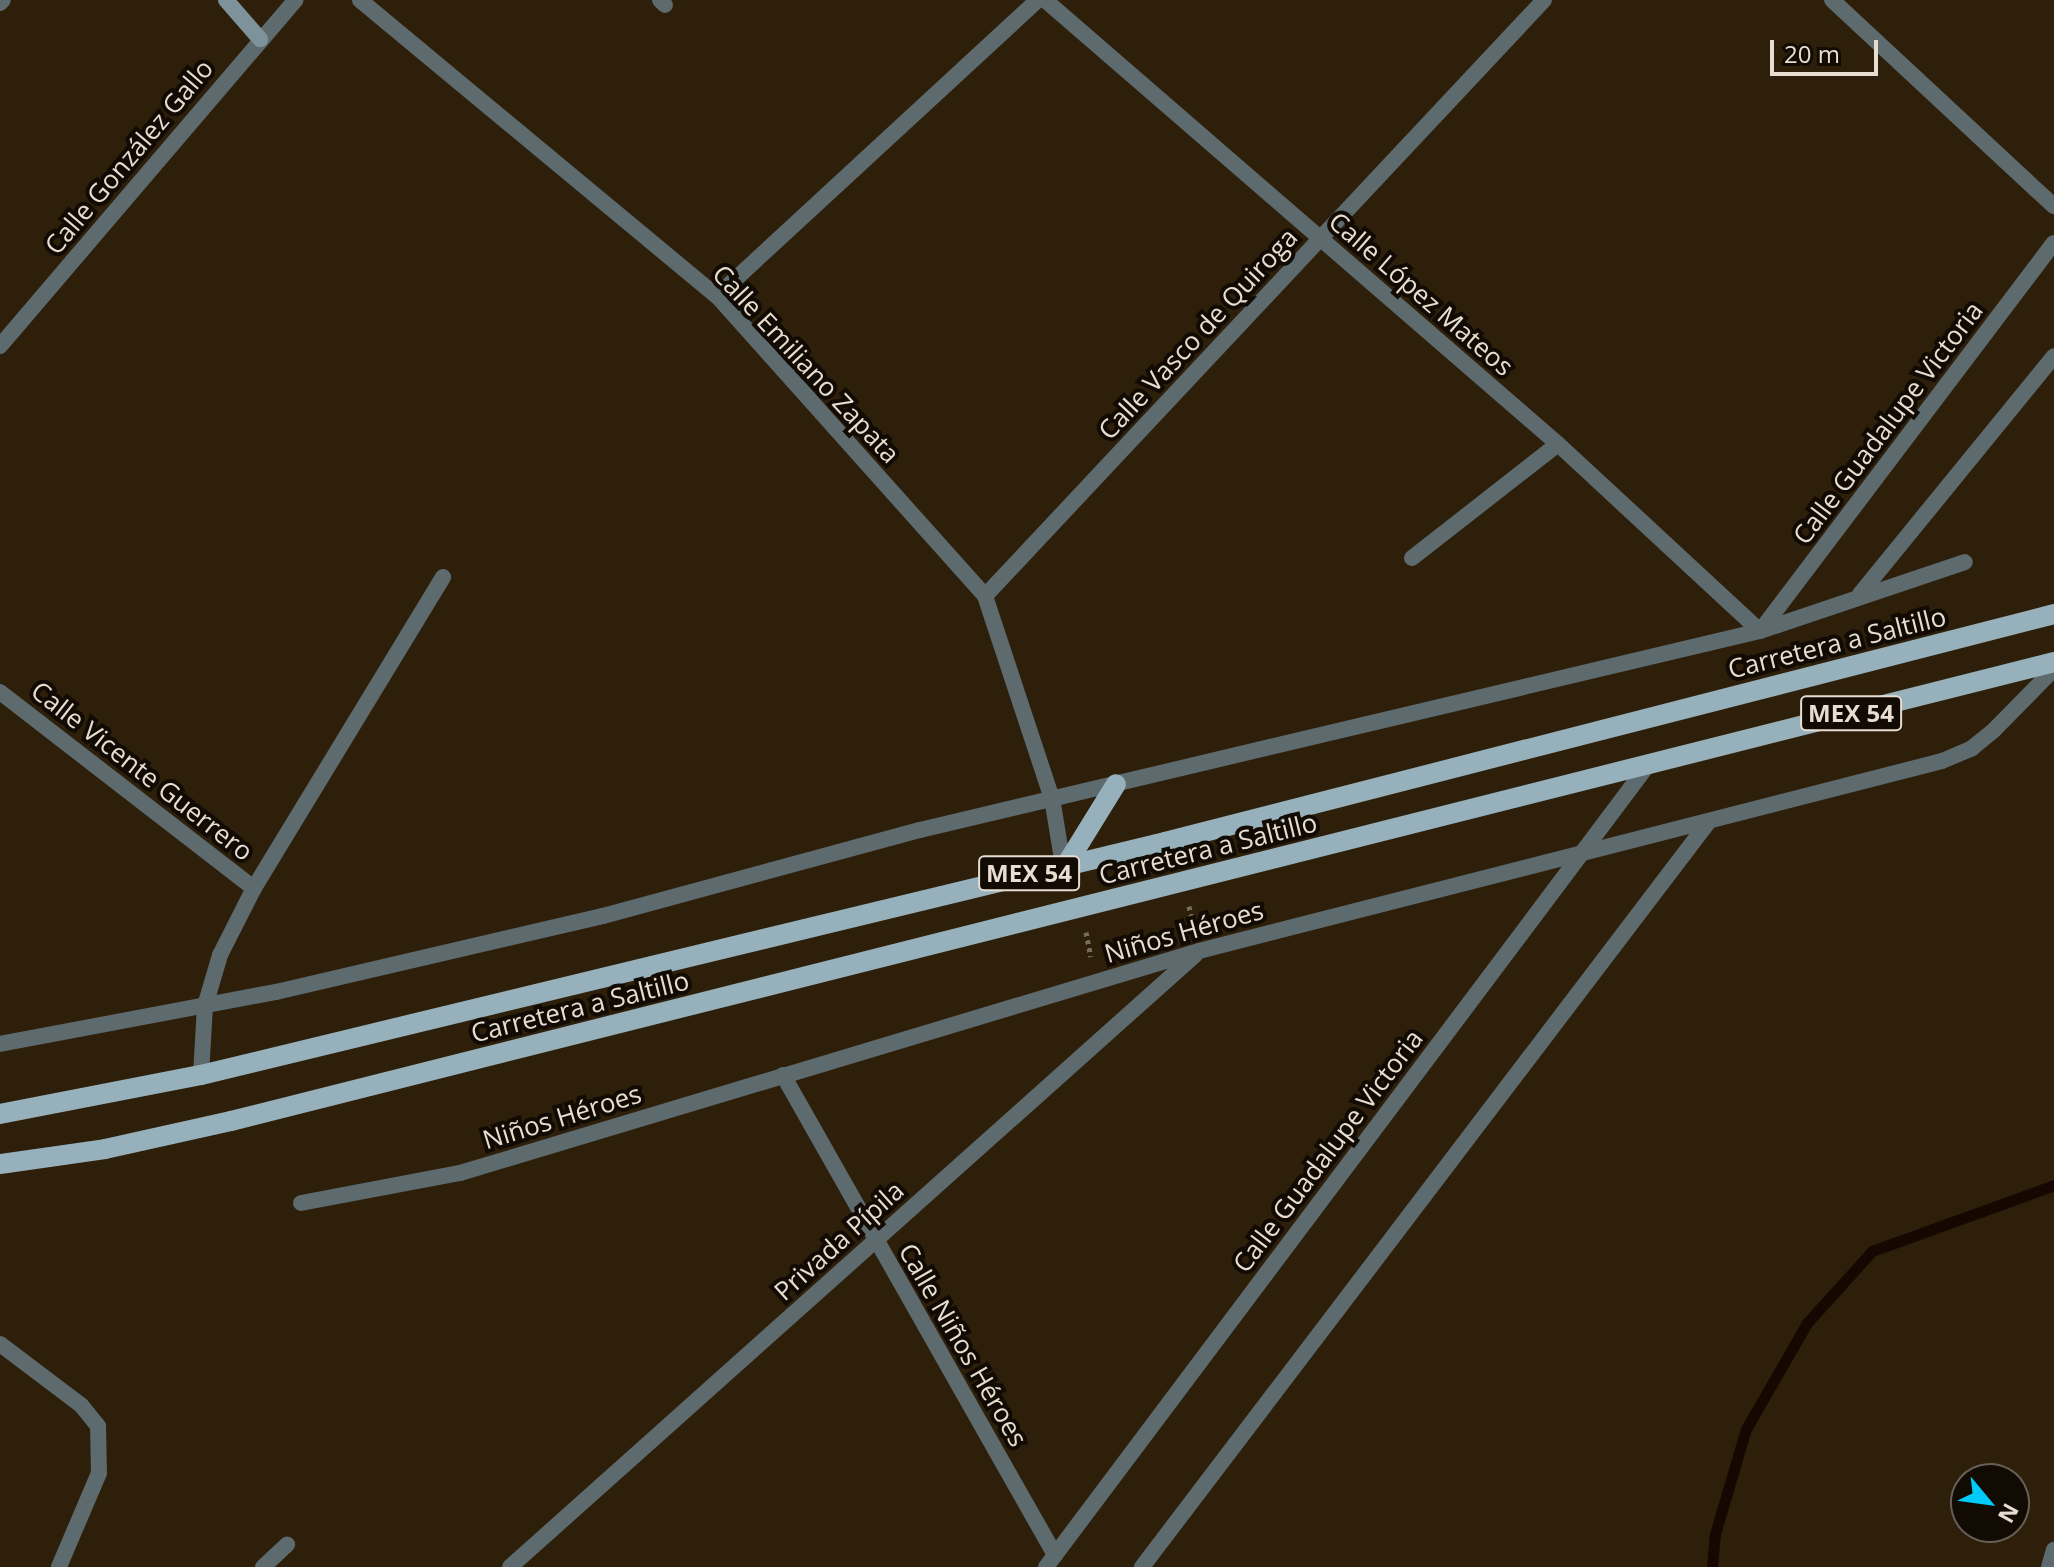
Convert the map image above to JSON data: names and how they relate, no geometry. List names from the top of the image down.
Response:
{
  "streets": {
    "main road": ["Carretera a Saltillo", "MEX 54"],
    "street": [
      "Calle González Gallo",
      "Calle López Mateos",
      "Calle Vasco de Quiroga",
      "Calle Emiliano Zapata",
      "Calle Guadalupe Victoria",
      "Calle Vicente Guerrero",
      "Niños Héroes",
      "Privada Pípila",
      "Calle Niños Héroes"
    ]
  },
  "crossings": [
    ["Calle López Mateos", "Calle Vasco de Quiroga"],
    ["Calle López Mateos", "Calle Guadalupe Victoria"],
    ["Calle Vasco de Quiroga", "Calle Emiliano Zapata"],
    ["Calle Emiliano Zapata", "Carretera a Saltillo"],
    ["Calle Guadalupe Victoria", "Carretera a Saltillo"],
    ["Calle Guadalupe Victoria", "Niños Héroes"],
    ["Calle Guadalupe Victoria", "Calle Niños Héroes"],
    ["Niños Héroes", "Privada Pípila"],
    ["Niños Héroes", "Calle Niños Héroes"],
    ["Privada Pípila", "Calle Niños Héroes"]
  ],
  "scale_bar": "20 m",
  "north": "bottom right"
}
